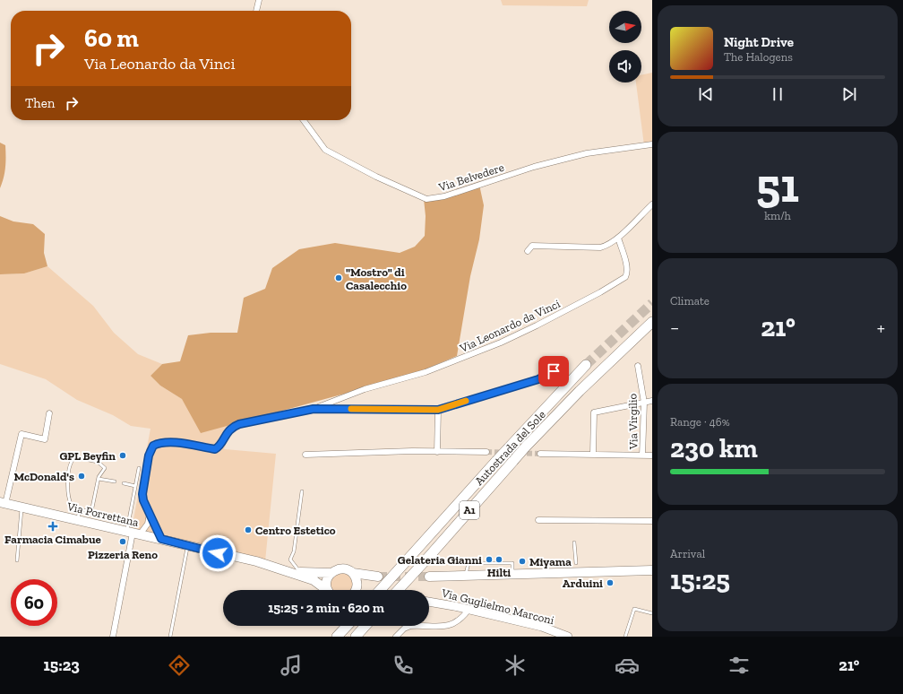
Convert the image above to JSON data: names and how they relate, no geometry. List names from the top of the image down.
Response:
{
  "streets": {
    "highway": ["Autostrada del Sole", "A1"],
    "main road": ["Via Porrettana", "Via Guglielmo Marconi"],
    "street": ["Via Belvedere", "Via Leonardo da Vinci", "Via Virgilio"]
  },
  "crossings": [
    ["Via Leonardo da Vinci", "Via Porrettana"]
  ],
  "places": {
    "other": [
      "\"Mostro\" di Casalecchio",
      "GPL Beyfin",
      "McDonald's",
      "Centro Estetico",
      "Pizzeria Reno",
      "Gelateria Gianni",
      "Hilti",
      "Miyama",
      "Arduini"
    ],
    "health": ["Farmacia Cimabue"]
  },
  "north": "right",
  "page": {
    "turn": ["60 m", "Via Leonardo da Vinci"],
    "song": ["Night Drive", "The Halogens"],
    "then": "Then",
    "tile": [
      ["51", "km/h"],
      "Climate",
      ["Range · 46%", "230 km"],
      ["Arrival", "15:25"]
    ],
    "heat": ["−", "21°", "+"],
    "limit": "60",
    "trip": "15:25 · 2 min · 620 m",
    "tabs": ["15:23", "21°"]
  }
}
